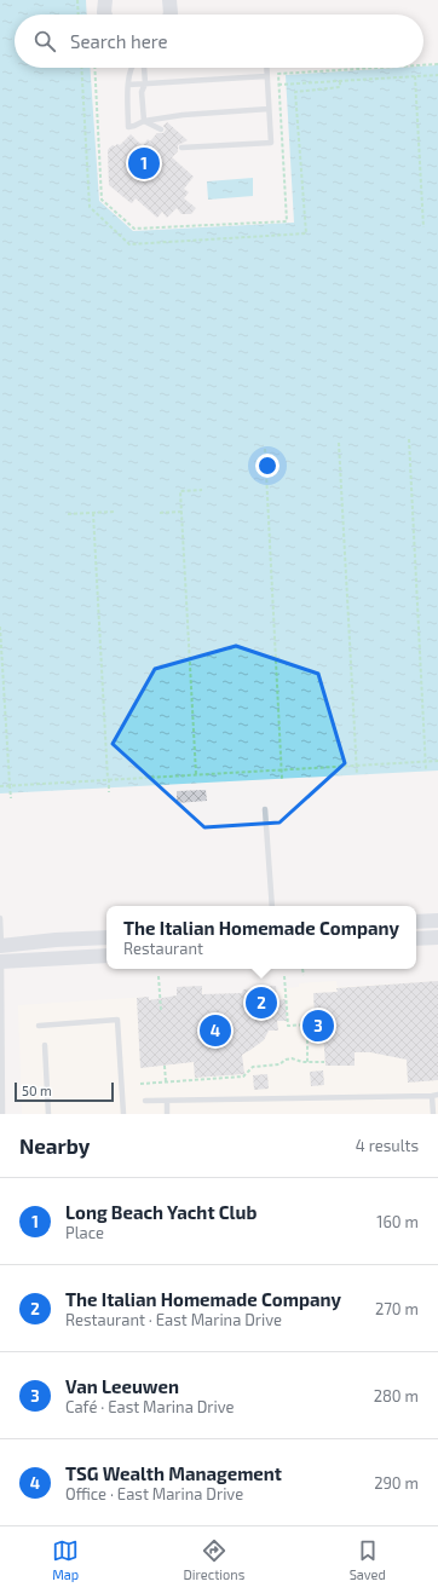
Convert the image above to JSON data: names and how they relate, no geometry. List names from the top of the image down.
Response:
{
  "scale_bar": "50 m",
  "page": {
    "search": "Search here",
    "pins": [
      "1",
      "2",
      "3",
      "4"
    ],
    "popup": ["The Italian Homemade Company", "Restaurant"],
    "scale": "50 m",
    "heading": ["Nearby", "4 results"],
    "list": [
      {
        "mark": "1",
        "name": "Long Beach Yacht Club",
        "note": "Place",
        "value": "160 m"
      },
      {
        "mark": "2",
        "name": "The Italian Homemade Company",
        "note": "Restaurant · East Marina Drive",
        "value": "270 m"
      },
      {
        "mark": "3",
        "name": "Van Leeuwen",
        "note": "Café · East Marina Drive",
        "value": "280 m"
      },
      {
        "mark": "4",
        "name": "TSG Wealth Management",
        "note": "Office · East Marina Drive",
        "value": "290 m"
      }
    ],
    "nav": ["Map", "Directions", "Saved"]
  }
}
